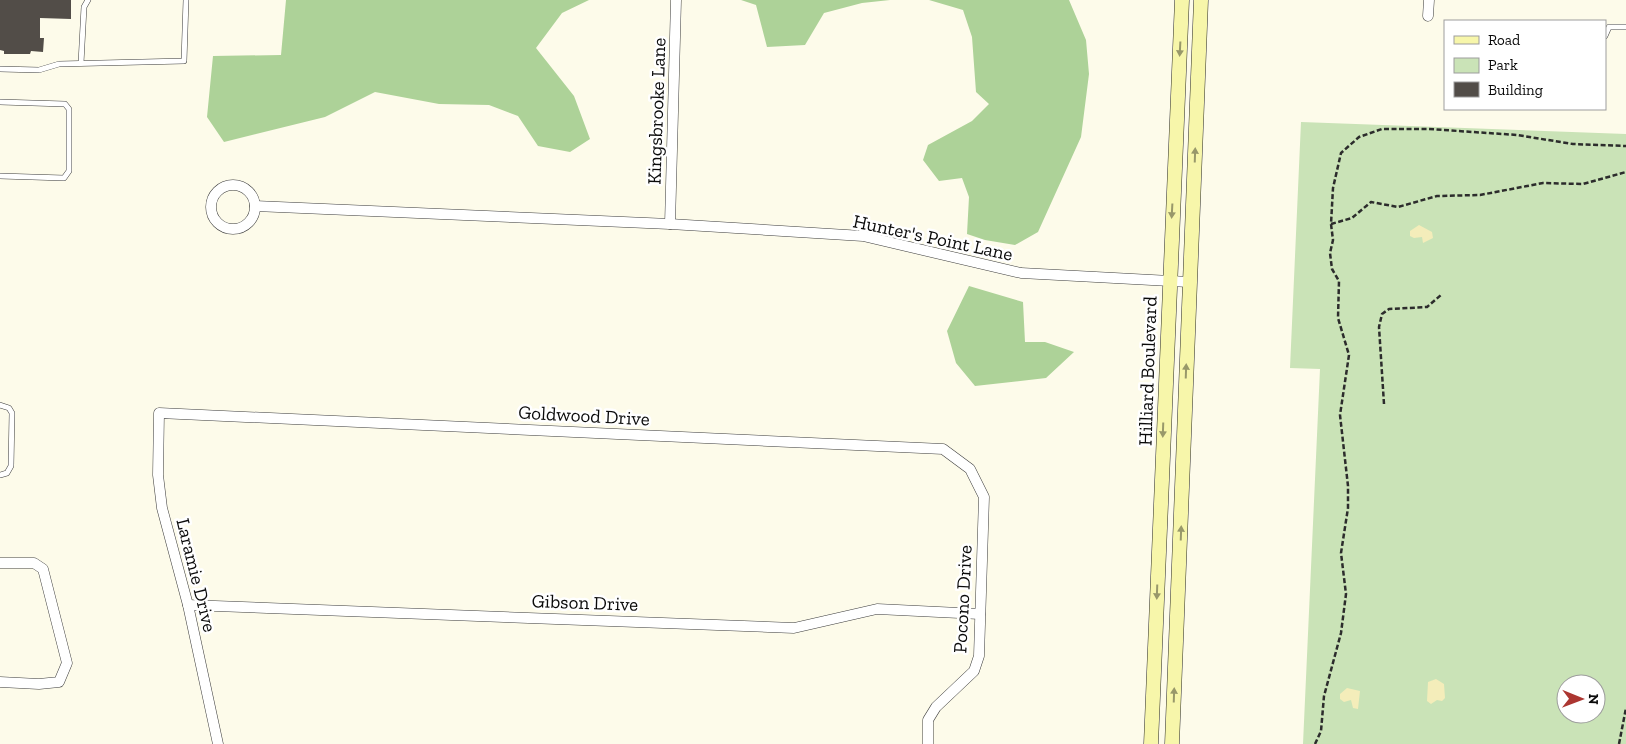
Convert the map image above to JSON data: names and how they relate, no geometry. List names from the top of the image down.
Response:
{
  "streets": {
    "main road": ["Hilliard Boulevard"],
    "street": [
      "Kingsbrooke Lane",
      "Hunter's Point Lane",
      "Goldwood Drive",
      "Laramie Drive",
      "Pocono Drive",
      "Gibson Drive"
    ]
  },
  "crossings": [
    ["Kingsbrooke Lane", "Hunter's Point Lane"],
    ["Hunter's Point Lane", "Hilliard Boulevard"],
    ["Goldwood Drive", "Laramie Drive"],
    ["Goldwood Drive", "Pocono Drive"],
    ["Laramie Drive", "Gibson Drive"],
    ["Pocono Drive", "Gibson Drive"]
  ],
  "legend": ["Road", "Park", "Building"],
  "north": "right"
}
